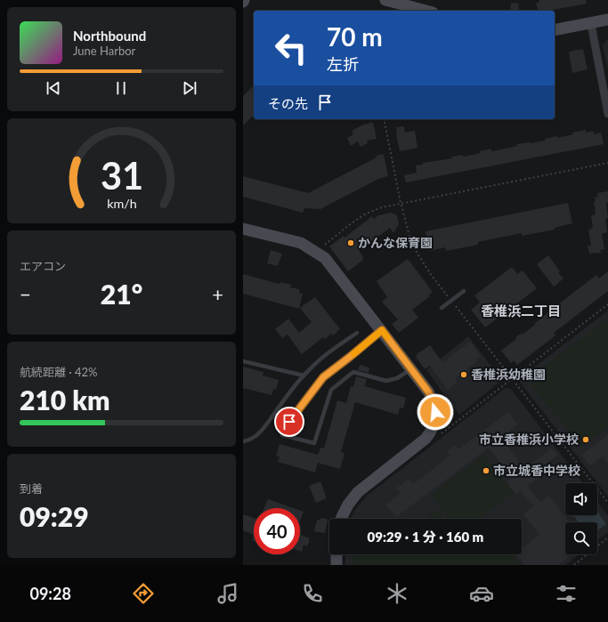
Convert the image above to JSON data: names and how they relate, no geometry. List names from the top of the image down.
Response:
{
  "districts": ["香椎浜二丁目"],
  "places": [
    "かんな保育園",
    "香椎浜幼稚園",
    "市立香椎浜小学校",
    "市立城香中学校"
  ],
  "page": {
    "turn": ["70 m", "左折"],
    "song": ["Northbound", "June Harbor"],
    "then": "その先",
    "tile": [
      "エアコン",
      ["航続距離 · 42%", "210 km"],
      ["到着", "09:29"]
    ],
    "heat": ["−", "21°", "+"],
    "limit": "40",
    "trip": "09:29 · 1 分 · 160 m",
    "tabs": "09:28",
    "gauge": ["31", "km/h"]
  }
}
